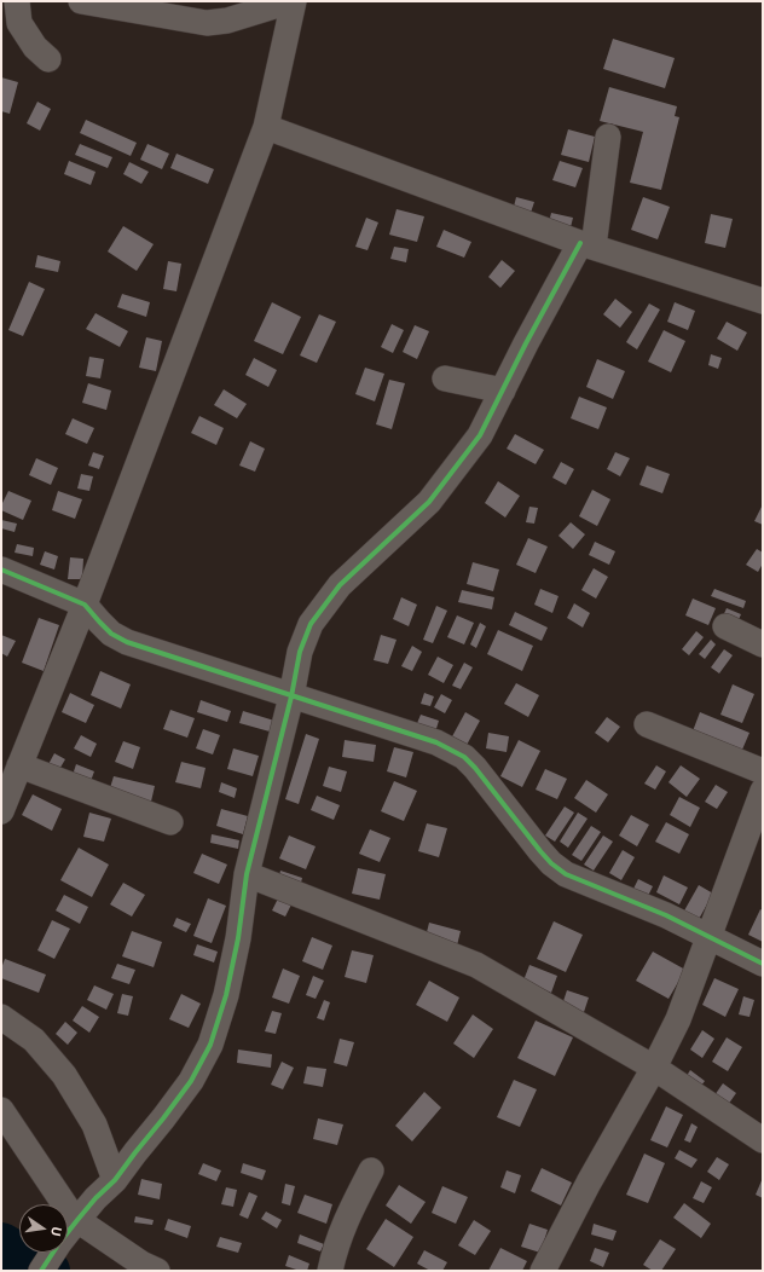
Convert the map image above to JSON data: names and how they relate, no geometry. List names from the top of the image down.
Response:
{
  "north": "right"
}
